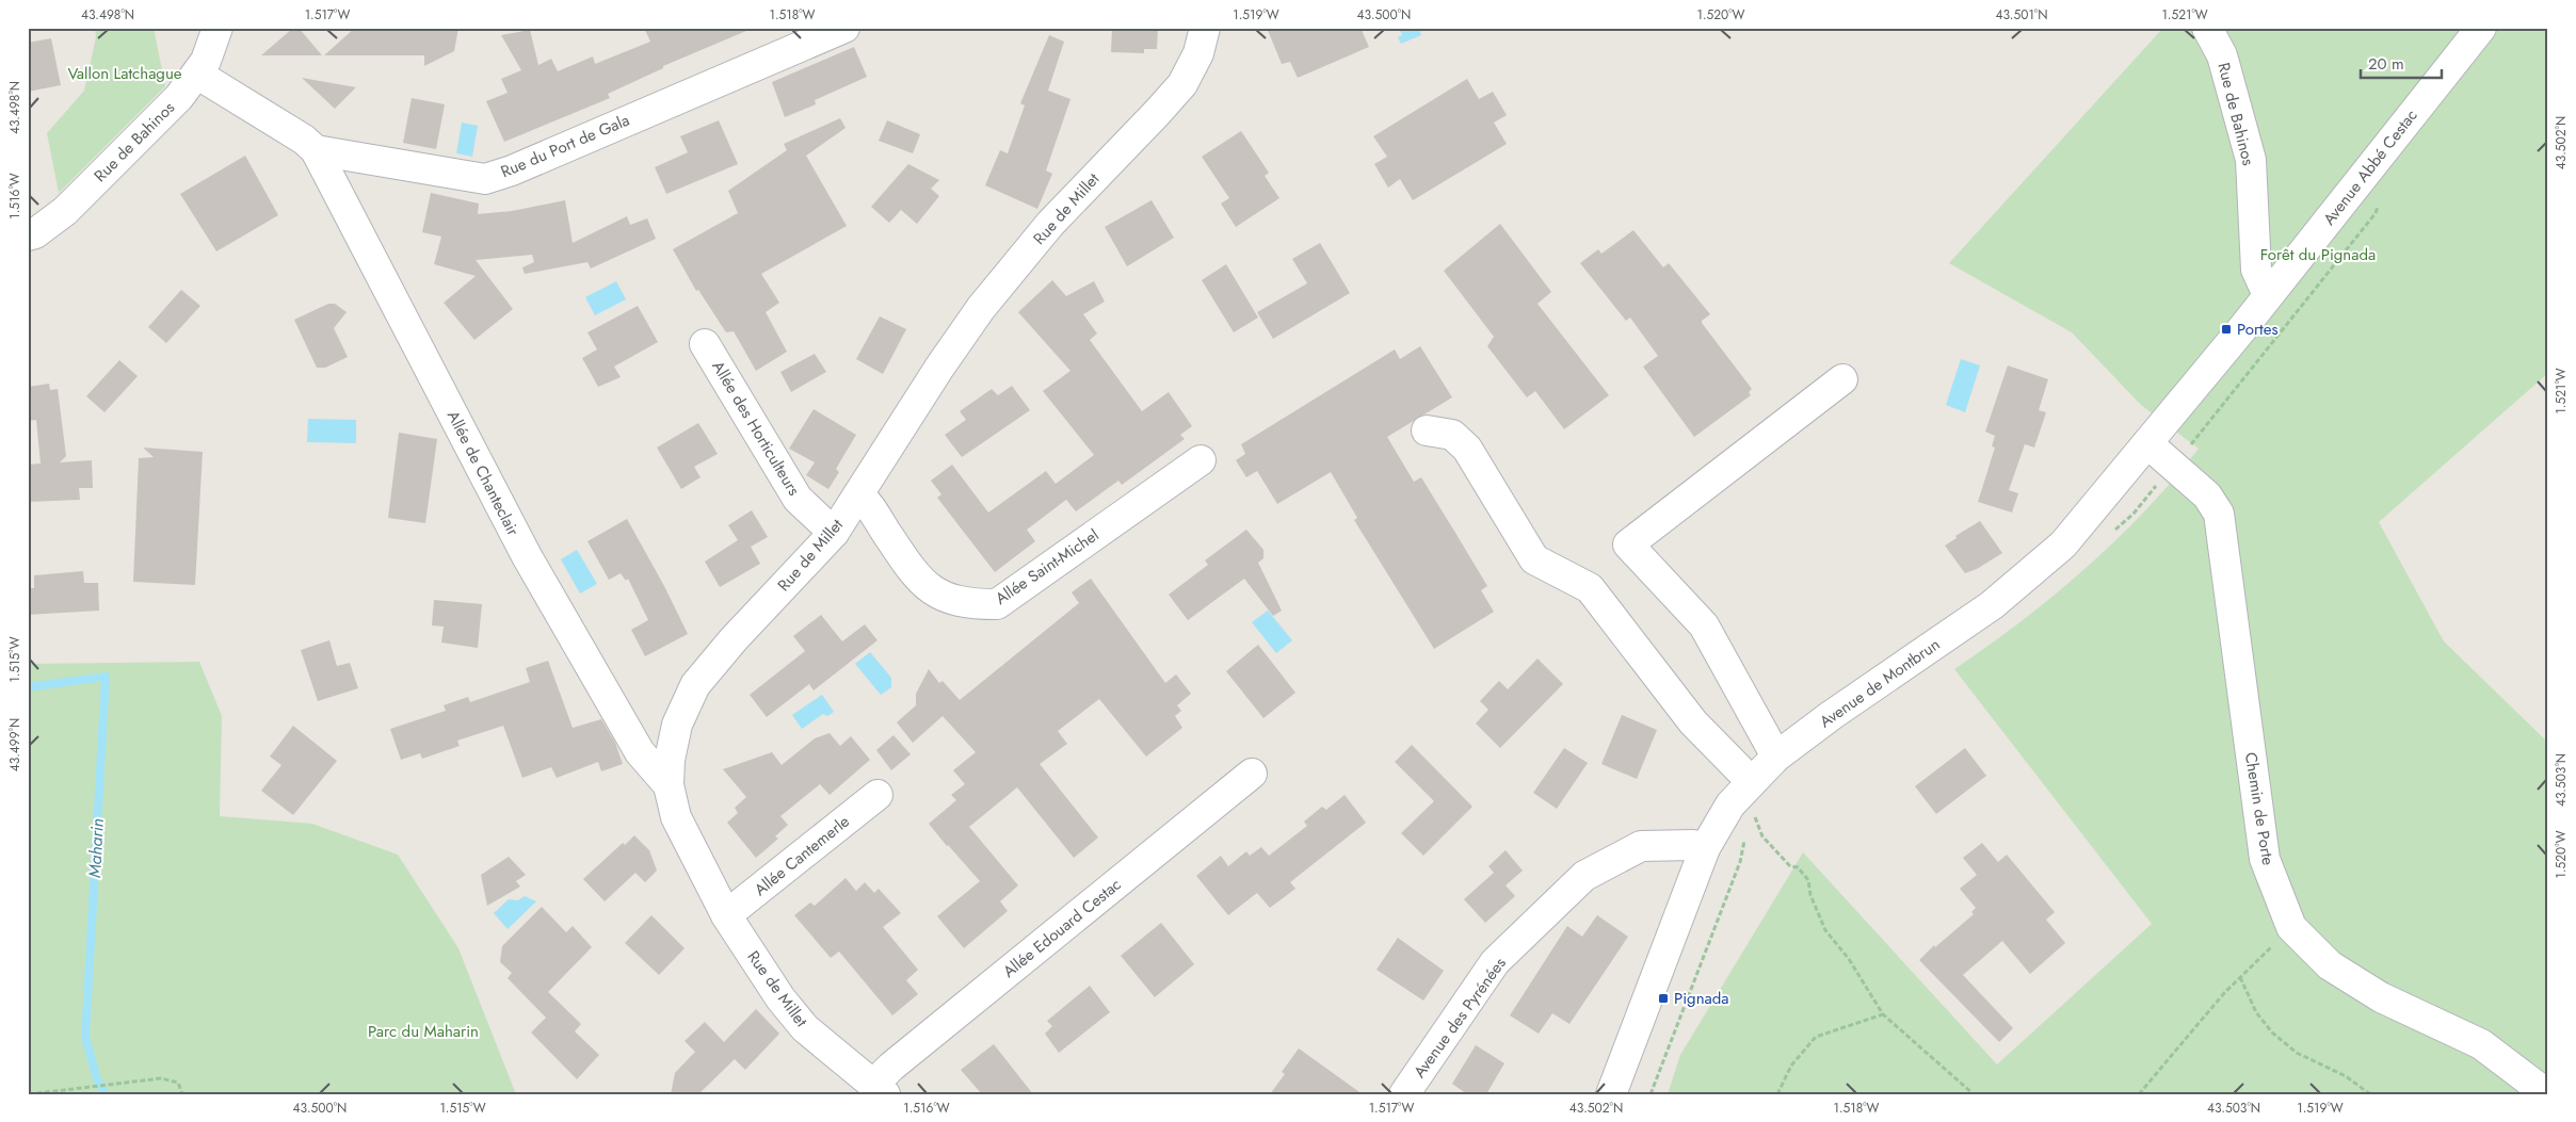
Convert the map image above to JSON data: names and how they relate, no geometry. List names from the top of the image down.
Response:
{
  "streets": {
    "street": [
      "Rue de Bahinos",
      "Rue du Port de Gala",
      "Avenue Abbé Cestac",
      "Rue de Millet",
      "Allée des Horticulteurs",
      "Allée de Chanteclair",
      "Allée Saint-Michel",
      "Avenue de Montbrun",
      "Chemin de Porte",
      "Allée Cantemerle",
      "Allée Edouard Cestac",
      "Avenue des Pyrénées"
    ]
  },
  "crossings": [
    ["Rue de Bahinos", "Rue du Port de Gala"],
    ["Rue de Bahinos", "Avenue Abbé Cestac"],
    ["Rue du Port de Gala", "Allée de Chanteclair"],
    ["Avenue Abbé Cestac", "Avenue de Montbrun"],
    ["Rue de Millet", "Allée des Horticulteurs"],
    ["Rue de Millet", "Allée de Chanteclair"],
    ["Rue de Millet", "Allée Saint-Michel"],
    ["Rue de Millet", "Allée Cantemerle"],
    ["Rue de Millet", "Allée Edouard Cestac"],
    ["Avenue de Montbrun", "Chemin de Porte"],
    ["Avenue de Montbrun", "Avenue des Pyrénées"]
  ],
  "water": ["Maharin"],
  "parks": ["Vallon Latchague", "Forêt du Pignada", "Parc du Maharin"],
  "places": {
    "transit": ["Portes", "Pignada"]
  },
  "scale_bar": "20 m",
  "coordinates": [
    "43.498°N",
    "1.517°W",
    "1.518°W",
    "1.519°W",
    "43.500°N",
    "1.520°W",
    "43.501°N",
    "1.521°W",
    "43.502°N",
    "1.516°W",
    "1.515°W",
    "43.499°N",
    "43.503°N"
  ]
}
